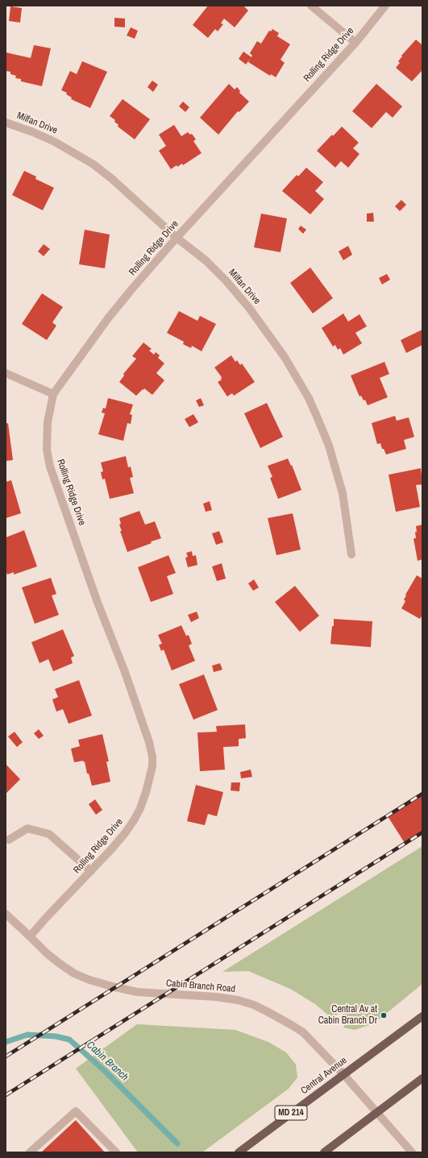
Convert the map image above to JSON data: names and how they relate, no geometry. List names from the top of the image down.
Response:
{
  "streets": {
    "main road": ["Central Avenue", "MD 214"],
    "street": ["Rolling Ridge Drive", "Milfan Drive", "Cabin Branch Road"]
  },
  "crossings": [
    ["Rolling Ridge Drive", "Milfan Drive"],
    ["Rolling Ridge Drive", "Cabin Branch Road"],
    ["Cabin Branch Road", "Central Avenue"]
  ],
  "water": ["Cabin Branch"],
  "places": ["Central Av at Cabin Branch Dr"]
}
